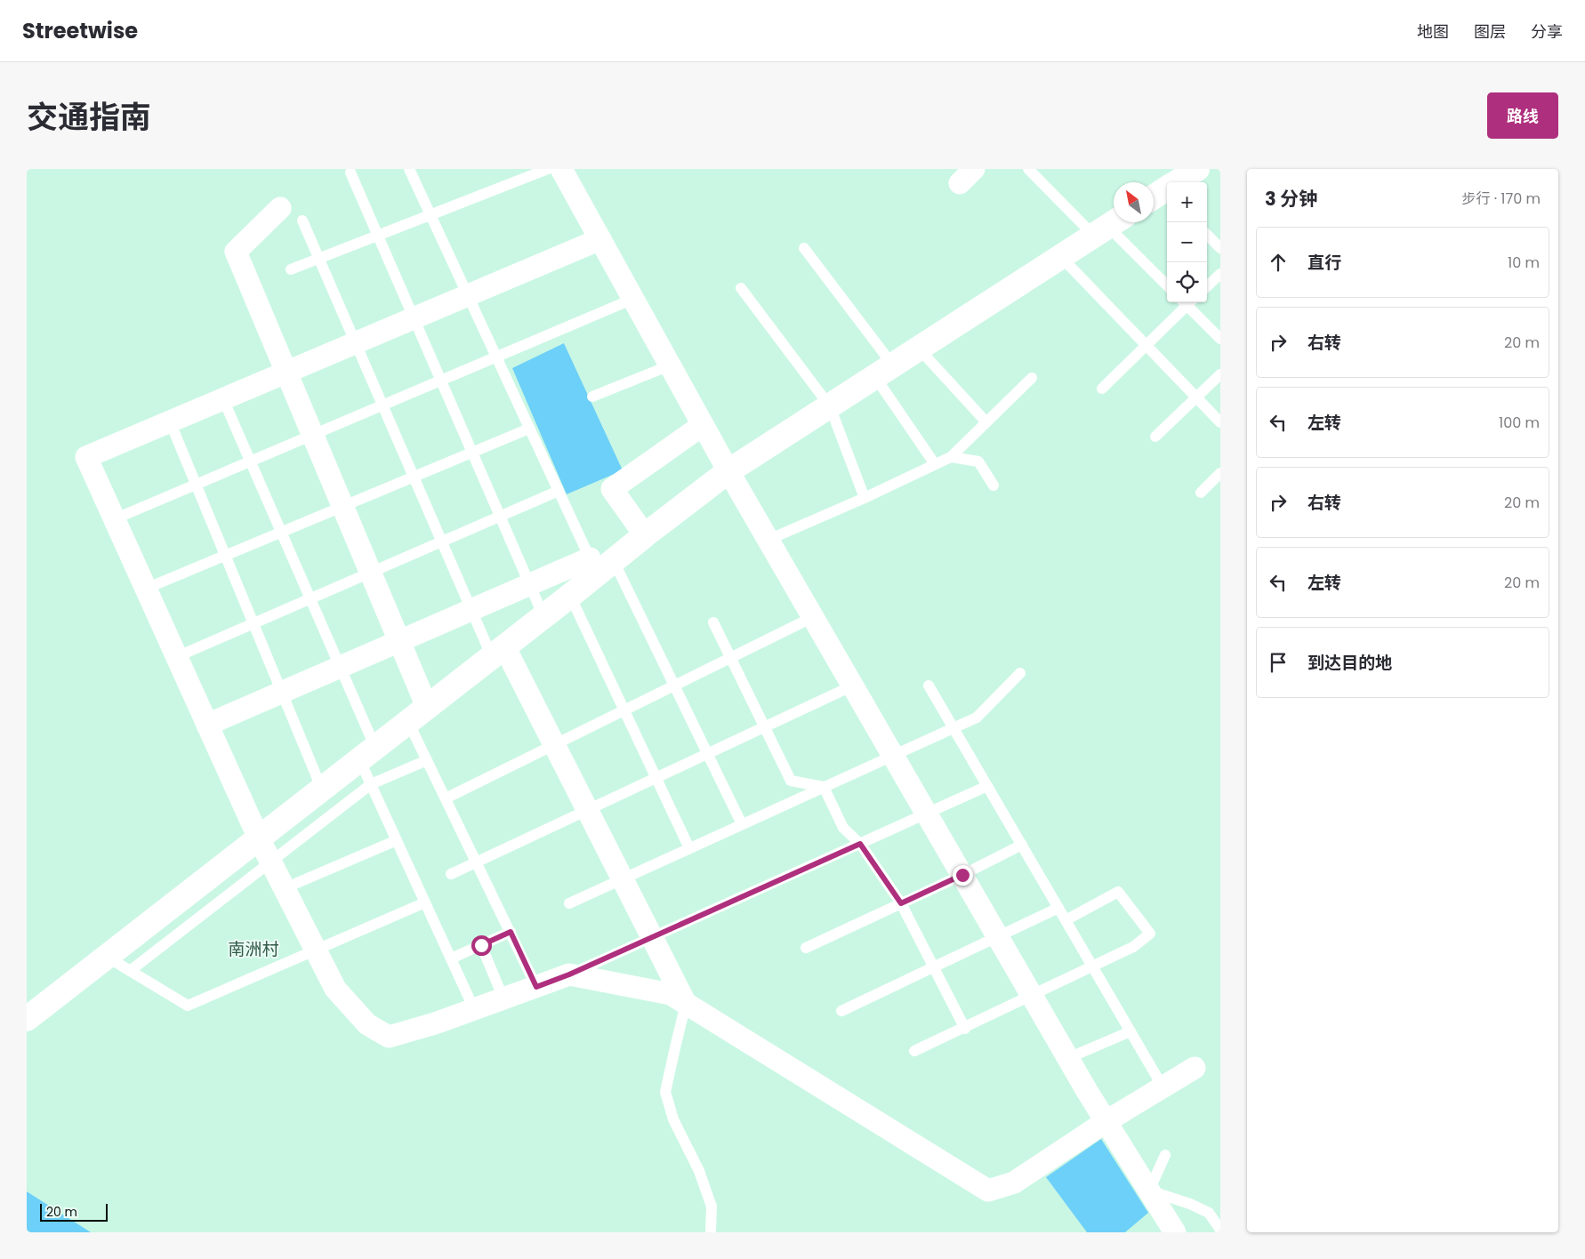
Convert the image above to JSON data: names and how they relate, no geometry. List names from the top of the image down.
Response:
{
  "districts": ["南洲村"],
  "scale_bar": "20 m",
  "north": "top left",
  "page": {
    "header": "Streetwise",
    "nav": ["地图", "图层", "分享"],
    "title": "交通指南",
    "buttons": "路线",
    "heading": ["3 分钟", "步行 · 170 m"],
    "map_buttons": ["+", "−"],
    "list": [
      ["直行", "10 m"],
      ["右转", "20 m"],
      ["左转", "100 m"],
      ["右转", "20 m"],
      ["左转", "20 m"],
      "到达目的地"
    ],
    "scale": "20 m"
  }
}
